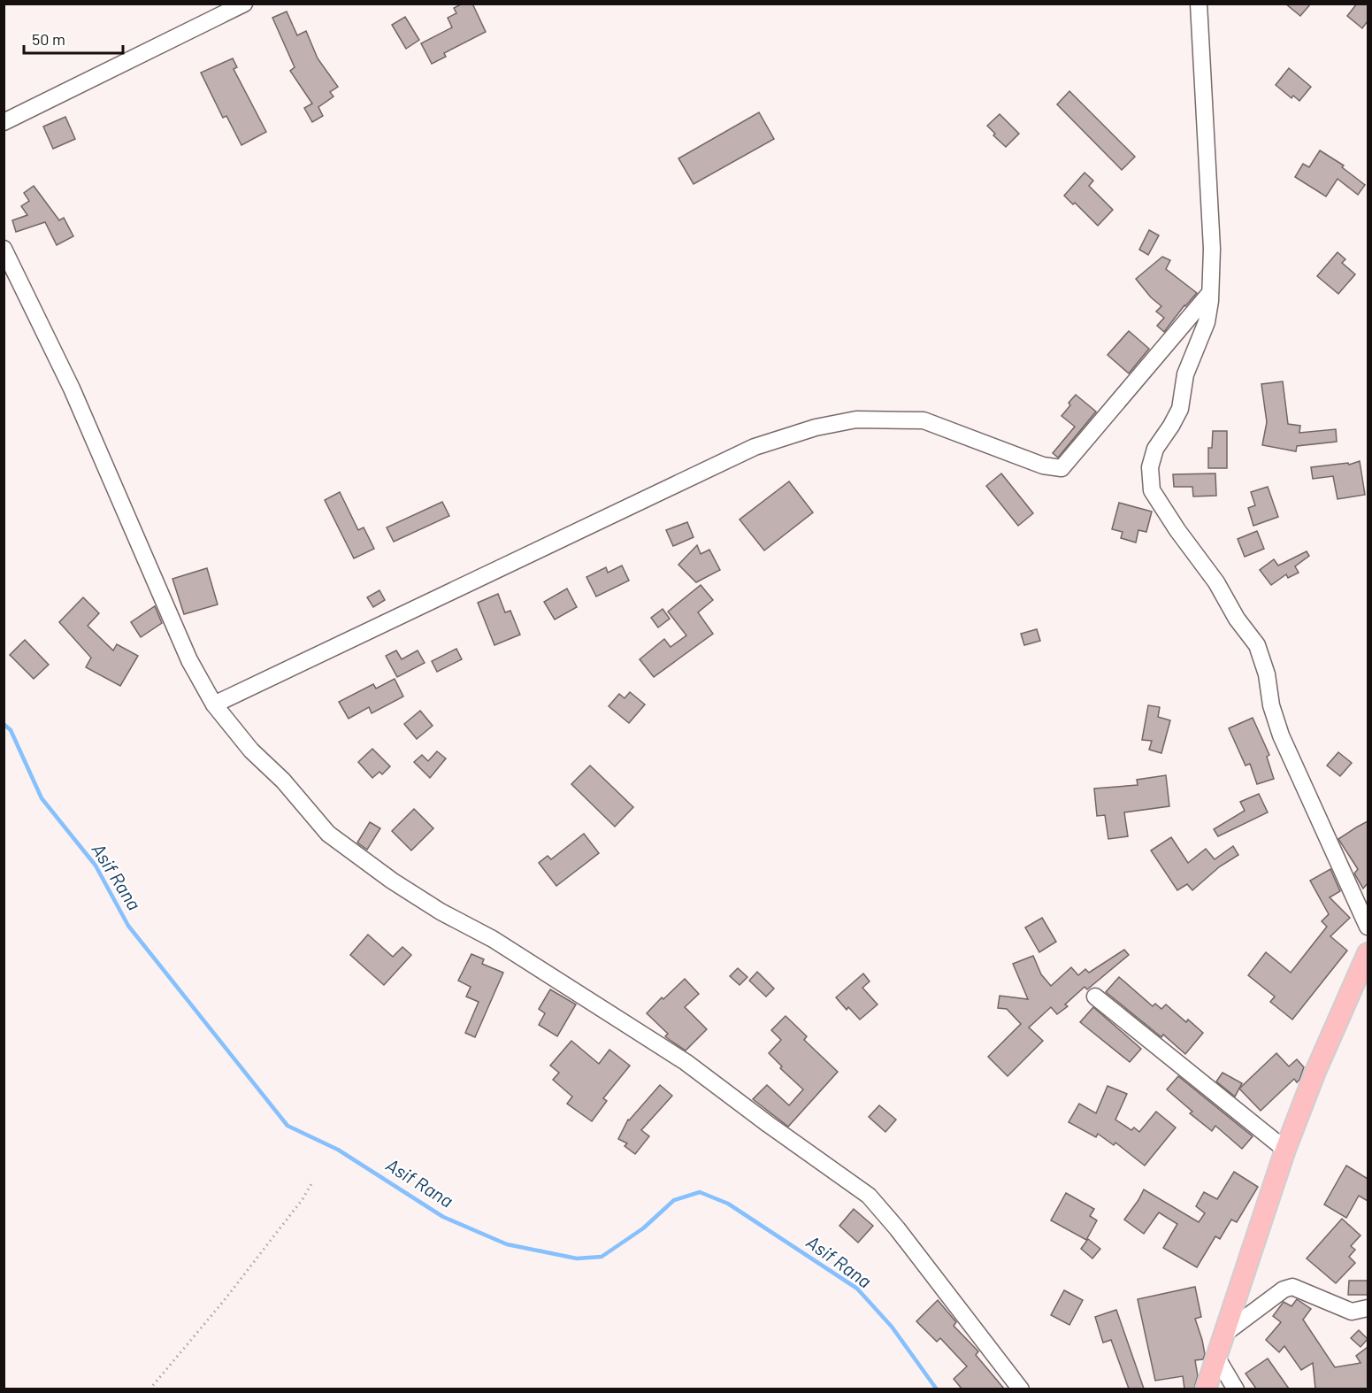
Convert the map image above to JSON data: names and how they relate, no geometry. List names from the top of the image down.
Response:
{
  "water": ["Asif Rana"],
  "scale_bar": "50 m"
}
